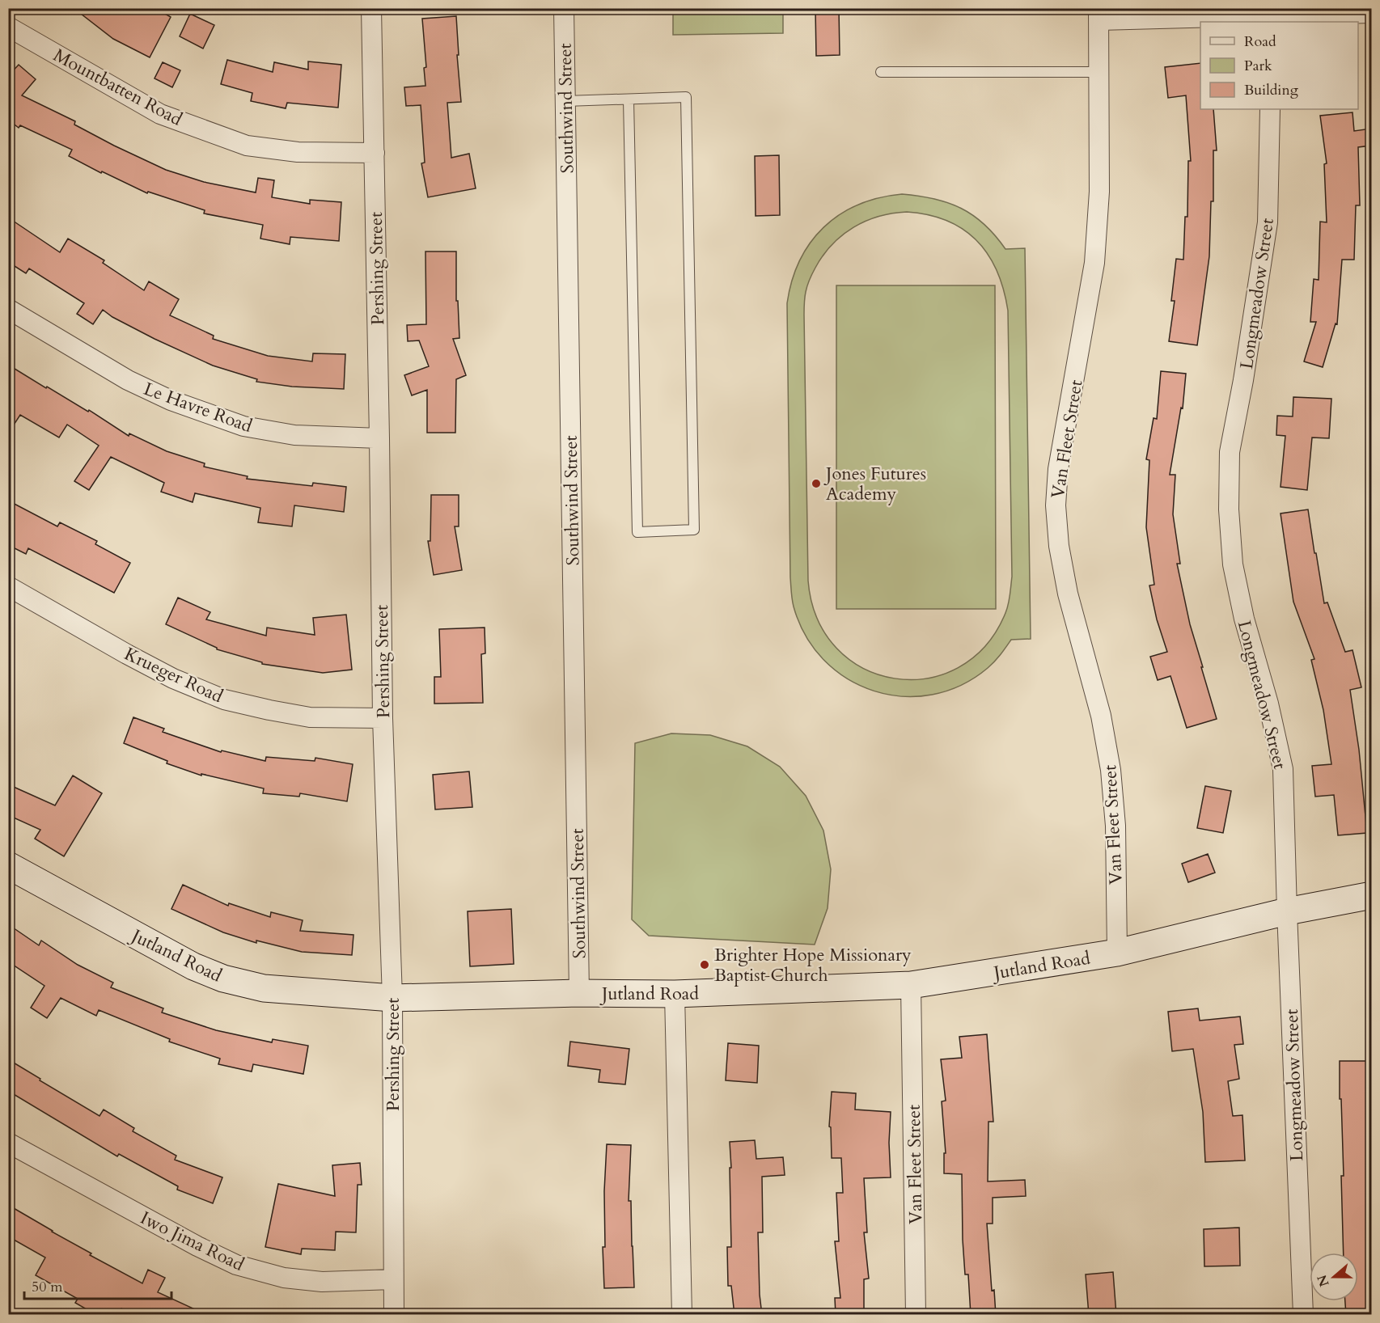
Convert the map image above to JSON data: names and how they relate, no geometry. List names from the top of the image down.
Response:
{
  "streets": {
    "street": [
      "Mountbatten Road",
      "Southwind Street",
      "Pershing Street",
      "Longmeadow Street",
      "Le Havre Road",
      "Van Fleet Street",
      "Krueger Road",
      "Jutland Road",
      "Iwo Jima Road"
    ]
  },
  "crossings": [
    ["Mountbatten Road", "Pershing Street"],
    ["Southwind Street", "Jutland Road"],
    ["Pershing Street", "Le Havre Road"],
    ["Pershing Street", "Krueger Road"],
    ["Pershing Street", "Jutland Road"],
    ["Pershing Street", "Iwo Jima Road"],
    ["Longmeadow Street", "Jutland Road"],
    ["Van Fleet Street", "Jutland Road"]
  ],
  "places": ["Jones Futures Academy", "Brighter Hope Missionary Baptist Church"],
  "legend": ["Road", "Park", "Building"],
  "scale_bar": "50 m",
  "north": "left"
}
